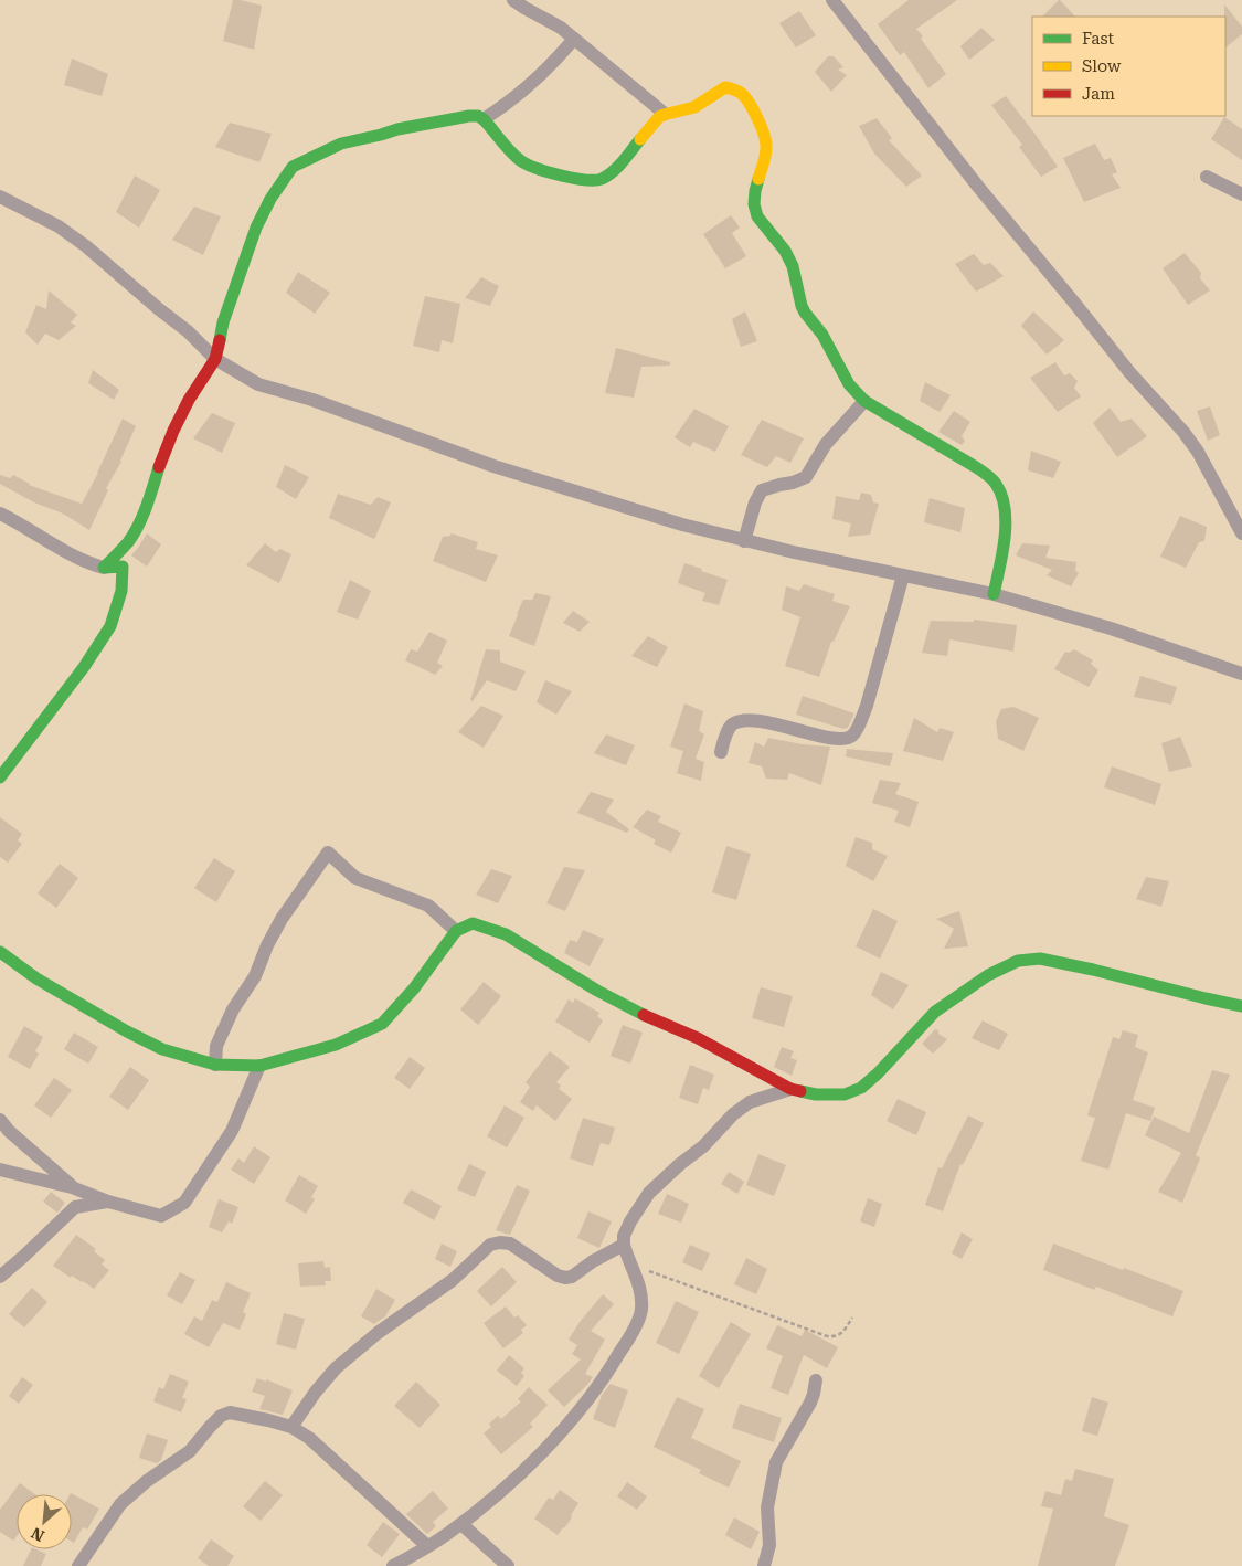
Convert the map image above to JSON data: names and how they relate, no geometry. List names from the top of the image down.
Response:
{
  "legend": ["Fast", "Slow", "Jam"],
  "north": "bottom left"
}
